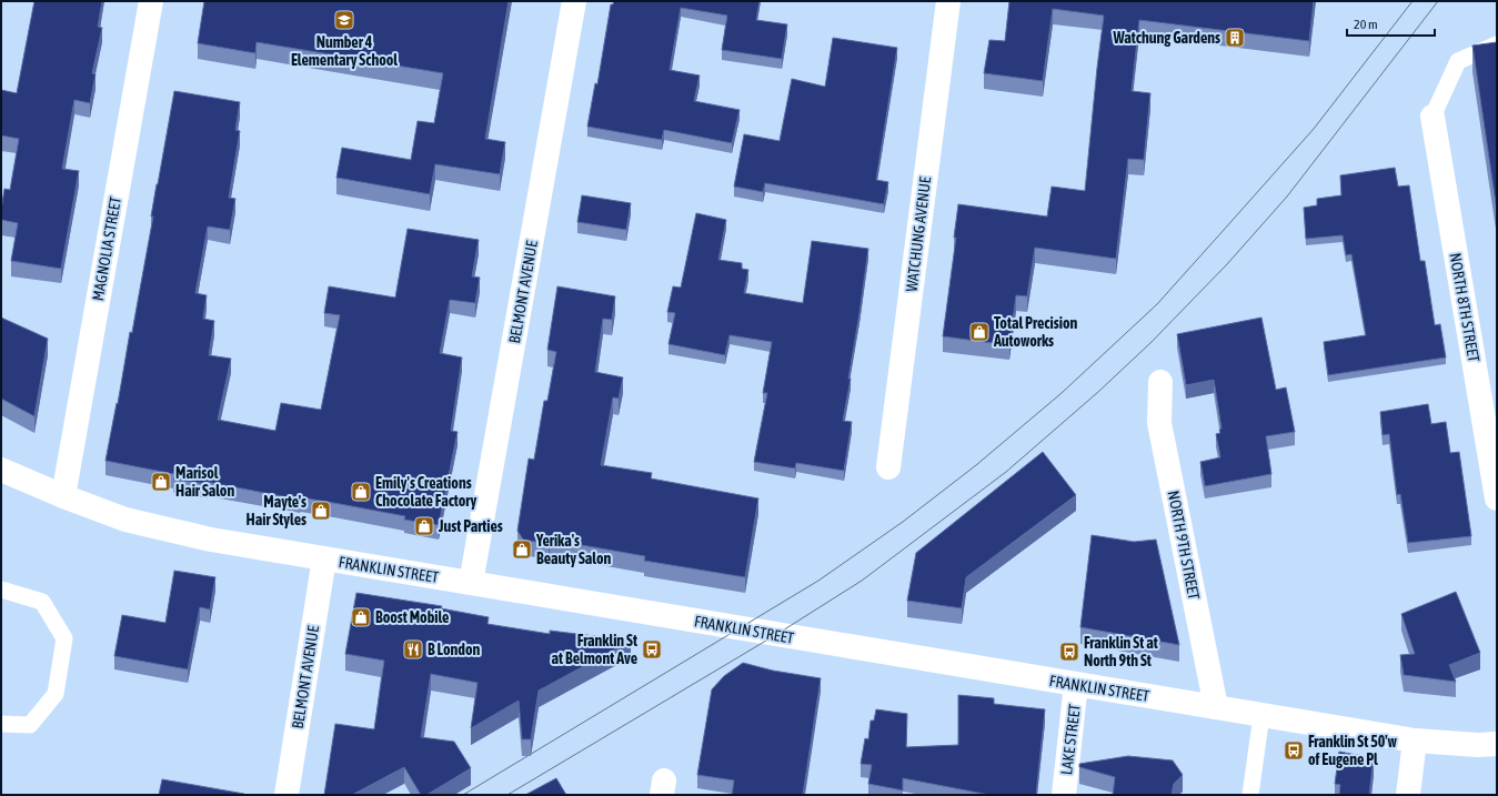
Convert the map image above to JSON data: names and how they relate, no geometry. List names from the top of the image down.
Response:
{
  "streets": {
    "street": [
      "WATCHUNG AVENUE",
      "MAGNOLIA STREET",
      "BELMONT AVENUE",
      "NORTH 8TH STREET",
      "NORTH 9TH STREET",
      "FRANKLIN STREET",
      "LAKE STREET"
    ]
  },
  "crossings": [
    ["MAGNOLIA STREET", "FRANKLIN STREET"],
    ["BELMONT AVENUE", "FRANKLIN STREET"],
    ["NORTH 9TH STREET", "FRANKLIN STREET"],
    ["FRANKLIN STREET", "LAKE STREET"]
  ],
  "places": {
    "school or university": ["Number 4 Elementary School"],
    "building": ["Watchung Gardens"],
    "shop": [
      "Total Precision Autoworks",
      "Marisol Hair Salon",
      "Emily's Creations Chocolate Factory",
      "Mayte's Hair Styles",
      "Just Parties",
      "Yerika's Beauty Salon",
      "Boost Mobile"
    ],
    "restaurant": ["B London"],
    "bus stop": ["Franklin St at Belmont Ave", "Franklin St at North 9th St", "Franklin St 50'w of Eugene Pl"]
  },
  "scale_bar": "20 m"
}
